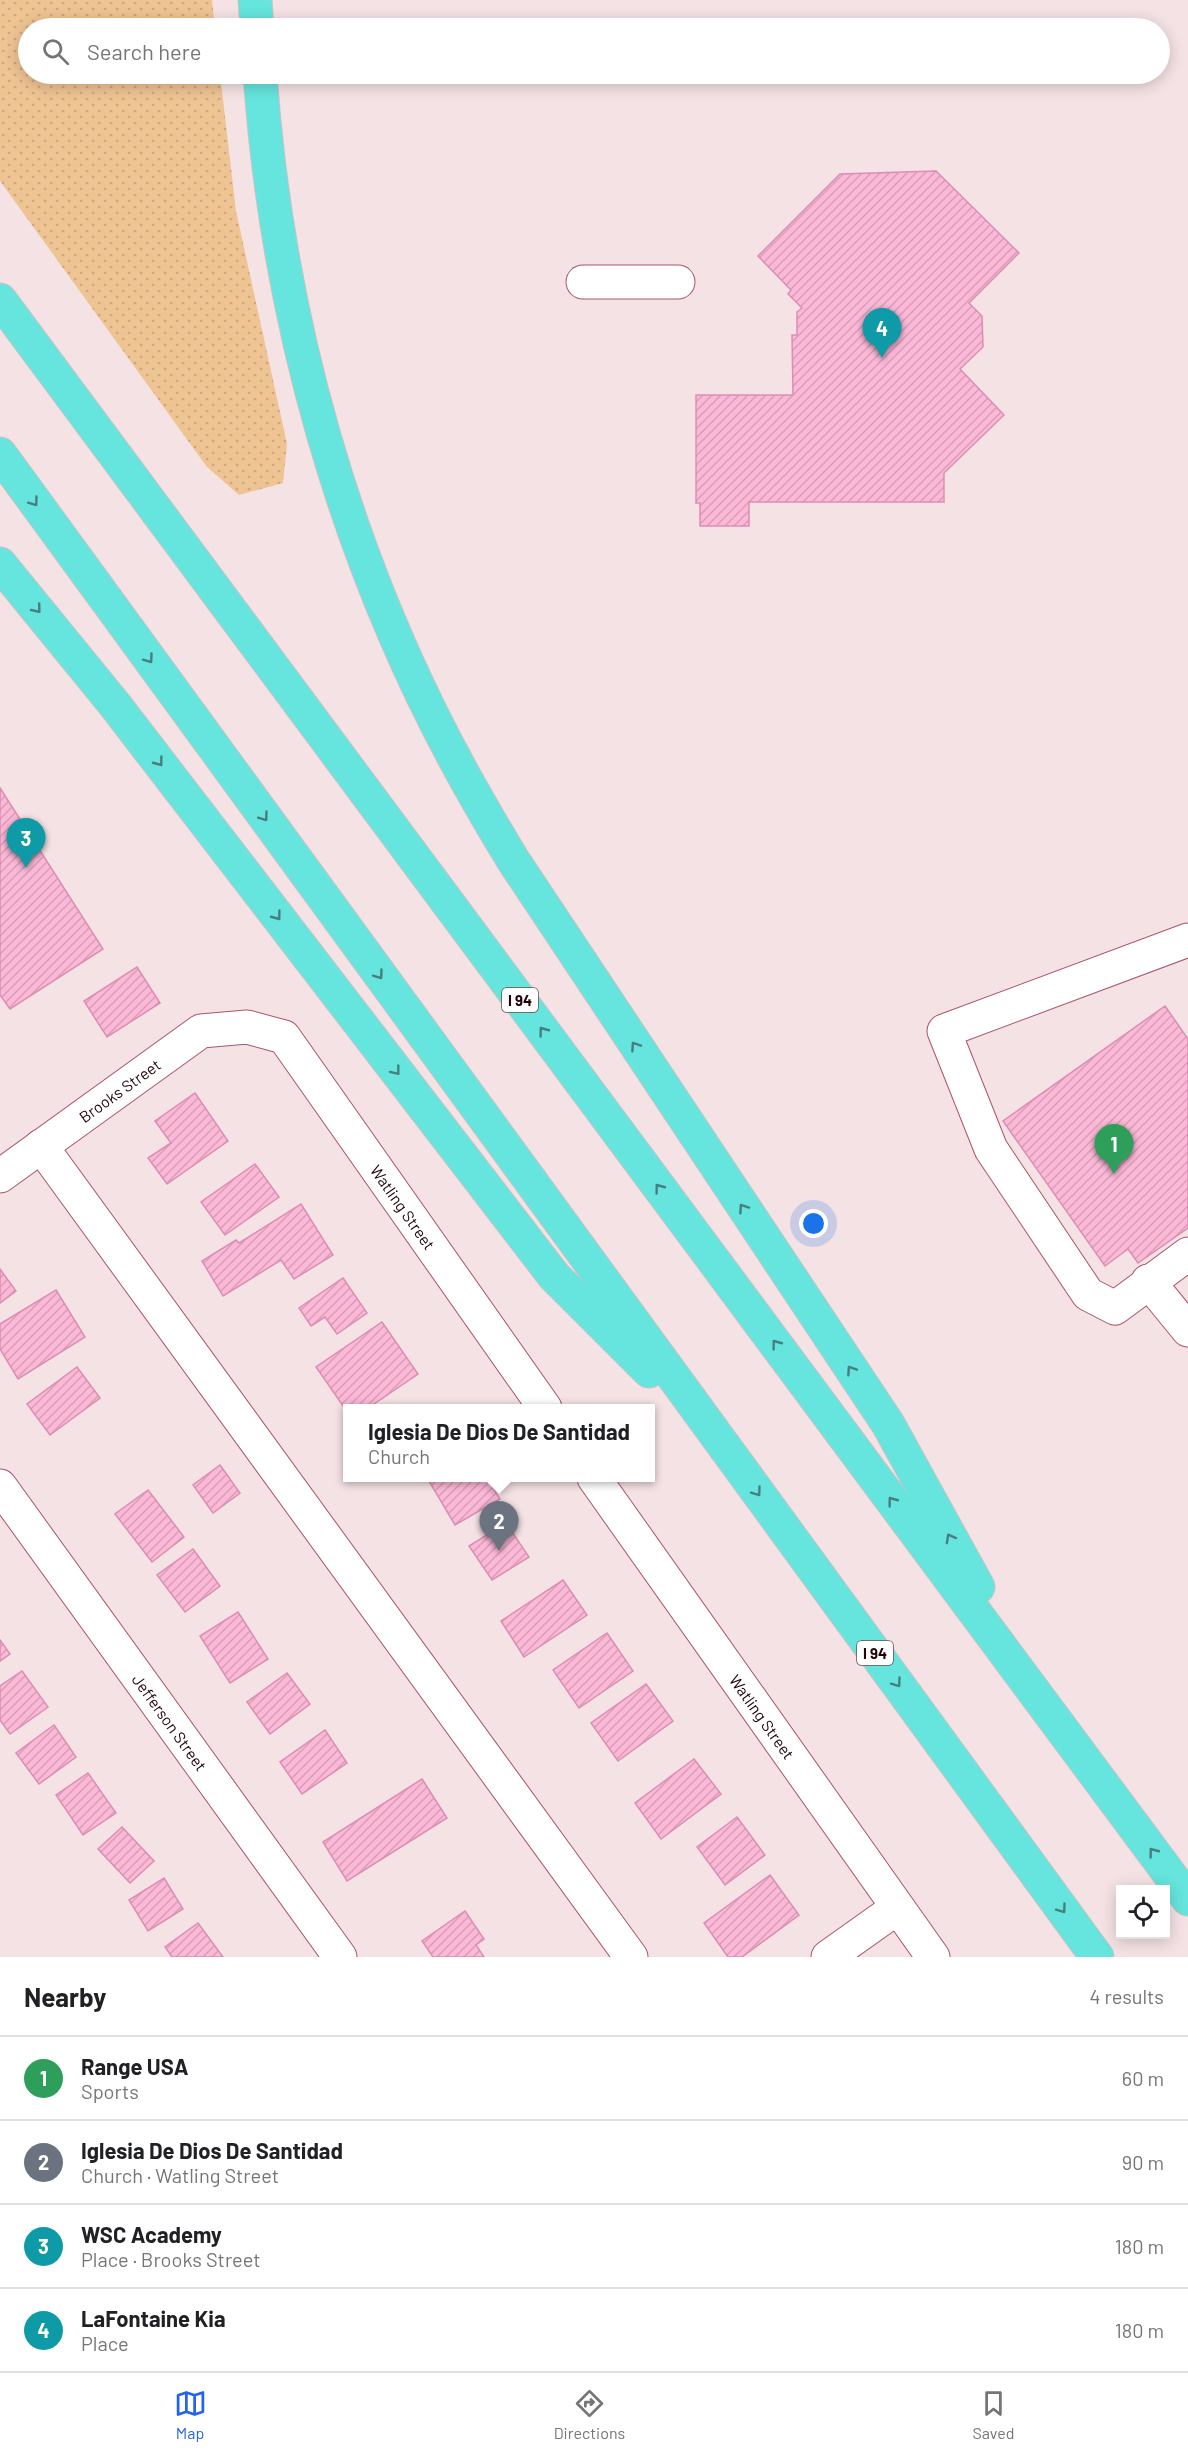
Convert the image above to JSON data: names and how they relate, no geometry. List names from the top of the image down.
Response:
{
  "streets": {
    "highway": ["I 94"],
    "street": ["Brooks Street", "Watling Street", "Jefferson Street"]
  },
  "crossings": [
    ["Brooks Street", "Watling Street"]
  ],
  "page": {
    "search": "Search here",
    "pins": [
      "4",
      "3",
      "1",
      "2"
    ],
    "popup": ["Iglesia De Dios De Santidad", "Church"],
    "heading": ["Nearby", "4 results"],
    "list": [
      {
        "mark": "1",
        "name": "Range USA",
        "note": "Sports",
        "value": "60 m"
      },
      {
        "mark": "2",
        "name": "Iglesia De Dios De Santidad",
        "note": "Church · Watling Street",
        "value": "90 m"
      },
      {
        "mark": "3",
        "name": "WSC Academy",
        "note": "Place · Brooks Street",
        "value": "180 m"
      },
      {
        "mark": "4",
        "name": "LaFontaine Kia",
        "note": "Place",
        "value": "180 m"
      }
    ],
    "nav": ["Map", "Directions", "Saved"]
  }
}
